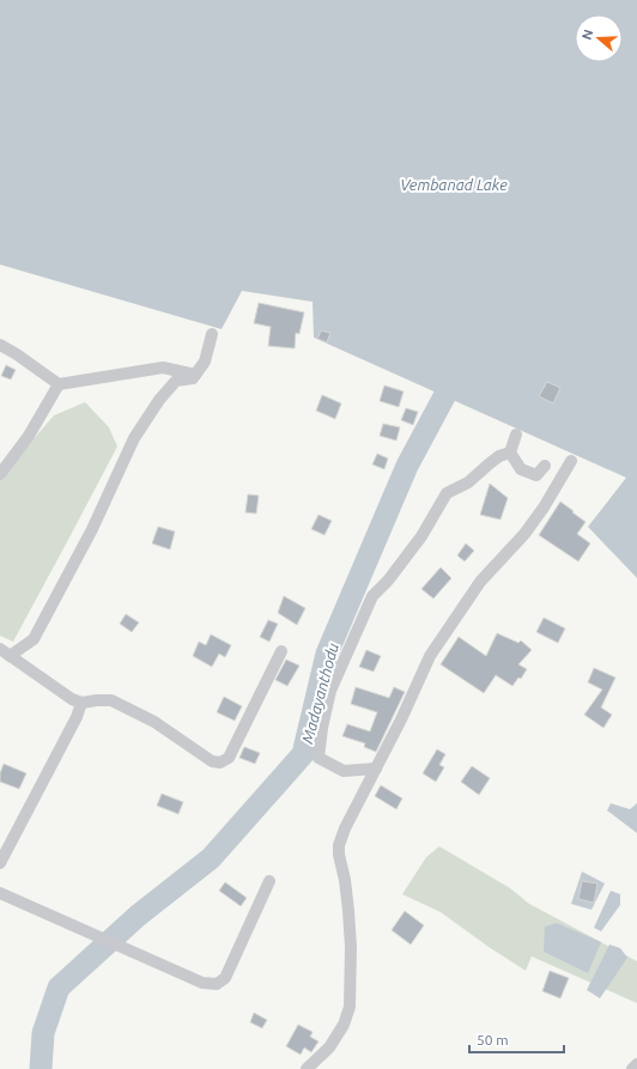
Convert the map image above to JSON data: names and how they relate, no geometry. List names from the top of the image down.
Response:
{
  "water": ["Vembanad Lake", "Madayanthodu"],
  "scale_bar": "50 m",
  "north": "left"
}
